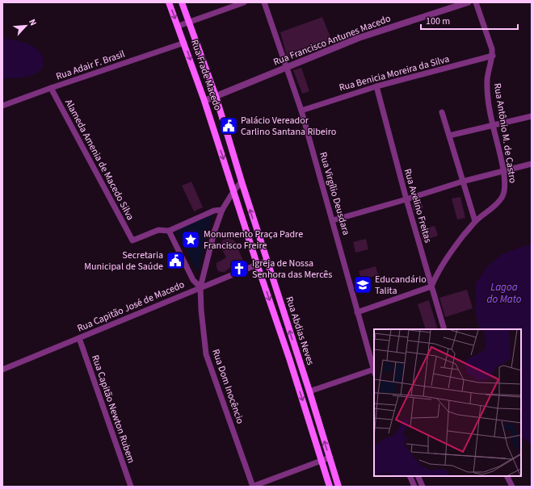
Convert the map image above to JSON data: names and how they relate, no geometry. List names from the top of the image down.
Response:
{
  "streets": {
    "main road": ["Rua Frade Macedo", "Rua Abdias Neves"],
    "street": [
      "Rua Francisco Antunes Macedo",
      "Rua Adair F. Brasil",
      "Rua Benicia Moreira da Silva",
      "Rua Antônio M. de Castro",
      "Alameda Amenia de Macedo Silva",
      "Rua Virgílio Deusdara",
      "Rua Avelino Freitas",
      "Rua Capitão José de Macedo",
      "Rua Dom Inocêncio",
      "Rua Capitão Newton Rubem"
    ]
  },
  "crossings": [
    ["Rua Francisco Antunes Macedo", "Rua Frade Macedo"],
    ["Rua Francisco Antunes Macedo", "Rua Virgílio Deusdara"],
    ["Rua Adair F. Brasil", "Rua Frade Macedo"],
    ["Rua Adair F. Brasil", "Alameda Amenia de Macedo Silva"],
    ["Rua Benicia Moreira da Silva", "Rua Antônio M. de Castro"],
    ["Rua Benicia Moreira da Silva", "Rua Virgílio Deusdara"],
    ["Rua Benicia Moreira da Silva", "Rua Avelino Freitas"],
    ["Rua Frade Macedo", "Rua Abdias Neves"],
    ["Rua Frade Macedo", "Rua Dom Inocêncio"],
    ["Rua Capitão José de Macedo", "Rua Abdias Neves"],
    ["Rua Capitão José de Macedo", "Rua Dom Inocêncio"],
    ["Rua Capitão José de Macedo", "Rua Capitão Newton Rubem"],
    ["Rua Abdias Neves", "Rua Dom Inocêncio"]
  ],
  "water": ["Lagoa do Mato"],
  "places": {
    "public building": ["Palácio Vereador Carlino Santana Ribeiro", "Secretaria Municipal de Saúde"],
    "place": ["Monumento Praça Padre Francisco Freire"],
    "church": ["Igreja de Nossa Senhora das Mercês"],
    "school or university": ["Educandário Talita"]
  },
  "scale_bar": "100 m",
  "north": "top right"
}
